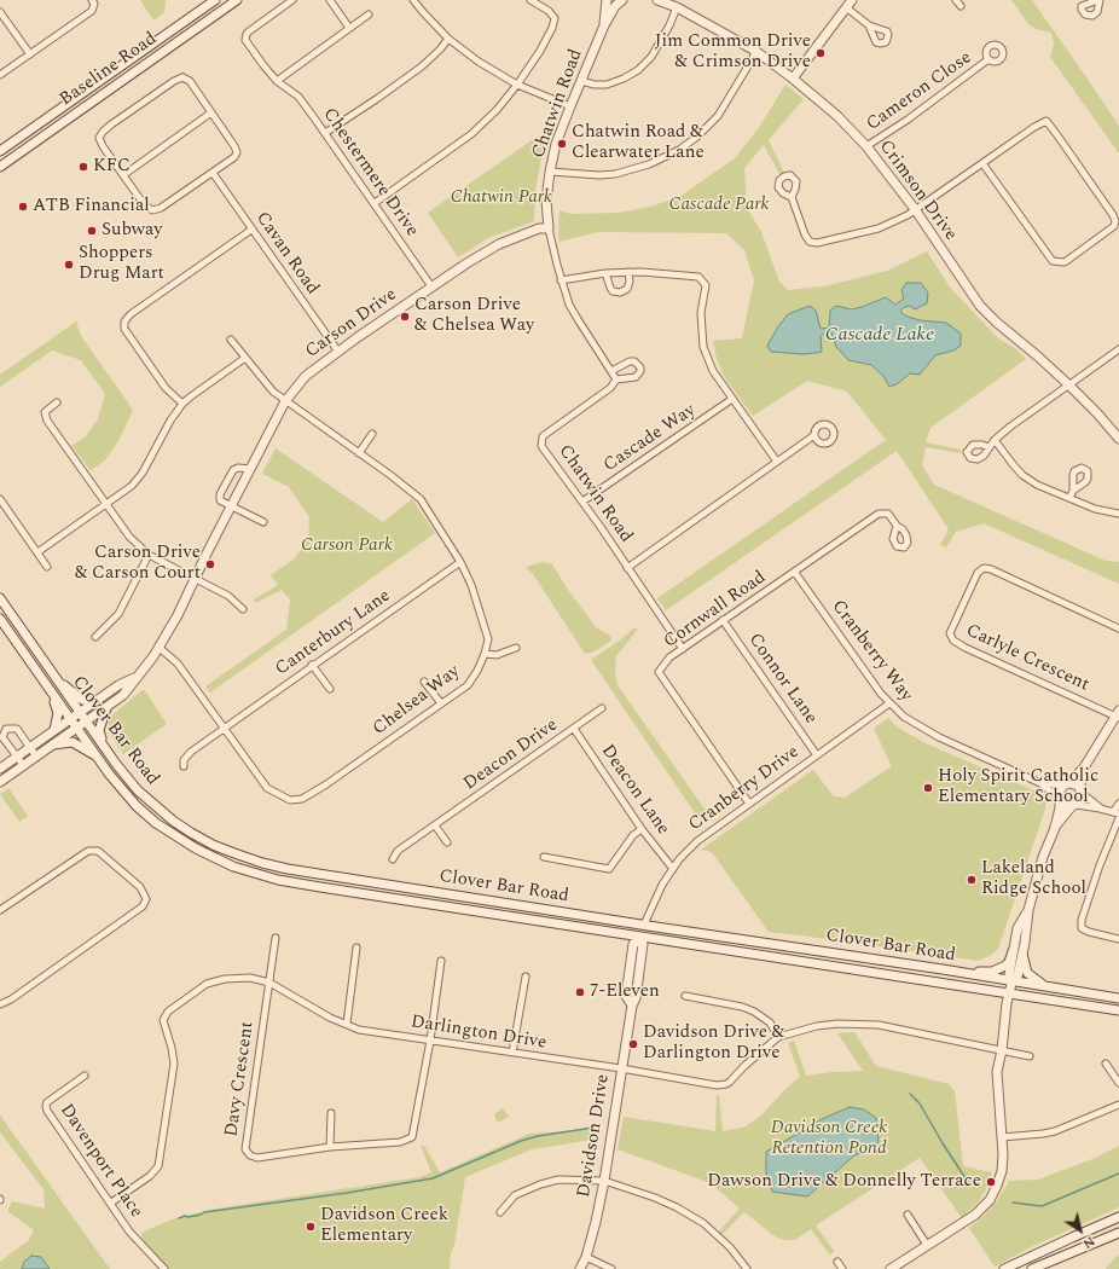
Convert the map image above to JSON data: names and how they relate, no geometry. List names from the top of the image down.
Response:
{
  "streets": {
    "main road": [
      "Baseline Road",
      "Chatwin Road",
      "Crimson Drive",
      "Carson Drive",
      "Clover Bar Road",
      "Davidson Drive"
    ],
    "street": [
      "Cameron Close",
      "Chestermere Drive",
      "Cavan Road",
      "Cascade Way",
      "Cornwall Road",
      "Canterbury Lane",
      "Cranberry Way",
      "Carlyle Crescent",
      "Connor Lane",
      "Chelsea Way",
      "Deacon Drive",
      "Cranberry Drive",
      "Deacon Lane",
      "Darlington Drive",
      "Davy Crescent",
      "Davenport Place"
    ]
  },
  "crossings": [
    ["Cameron Close", "Crimson Drive"],
    ["Chatwin Road", "Carson Drive"],
    ["Chatwin Road", "Cascade Way"],
    ["Chatwin Road", "Cornwall Road"],
    ["Chestermere Drive", "Carson Drive"],
    ["Cavan Road", "Carson Drive"],
    ["Carson Drive", "Chelsea Way"],
    ["Carson Drive", "Clover Bar Road"],
    ["Cornwall Road", "Cranberry Way"],
    ["Cornwall Road", "Connor Lane"],
    ["Cornwall Road", "Cranberry Drive"],
    ["Canterbury Lane", "Chelsea Way"],
    ["Cranberry Way", "Cranberry Drive"],
    ["Connor Lane", "Cranberry Drive"],
    ["Clover Bar Road", "Cranberry Drive"],
    ["Clover Bar Road", "Davidson Drive"],
    ["Deacon Drive", "Deacon Lane"],
    ["Cranberry Drive", "Deacon Lane"],
    ["Darlington Drive", "Davy Crescent"],
    ["Darlington Drive", "Davidson Drive"],
    ["Darlington Drive", "Davenport Place"]
  ],
  "water": ["Cascade Lake"],
  "parks": [
    "Chatwin Park",
    "Cascade Park",
    "Carson Park",
    "Davidson Creek Retention Pond"
  ],
  "places": [
    "Jim Common Drive & Crimson Drive",
    "Chatwin Road & Clearwater Lane",
    "KFC",
    "ATB Financial",
    "Subway",
    "Shoppers Drug Mart",
    "Carson Drive & Chelsea Way",
    "Carson Drive & Carson Court",
    "Holy Spirit Catholic Elementary School",
    "Lakeland Ridge School",
    "7-Eleven",
    "Davidson Drive & Darlington Drive",
    "Dawson Drive & Donnelly Terrace",
    "Davidson Creek Elementary"
  ],
  "north": "bottom right"
}
